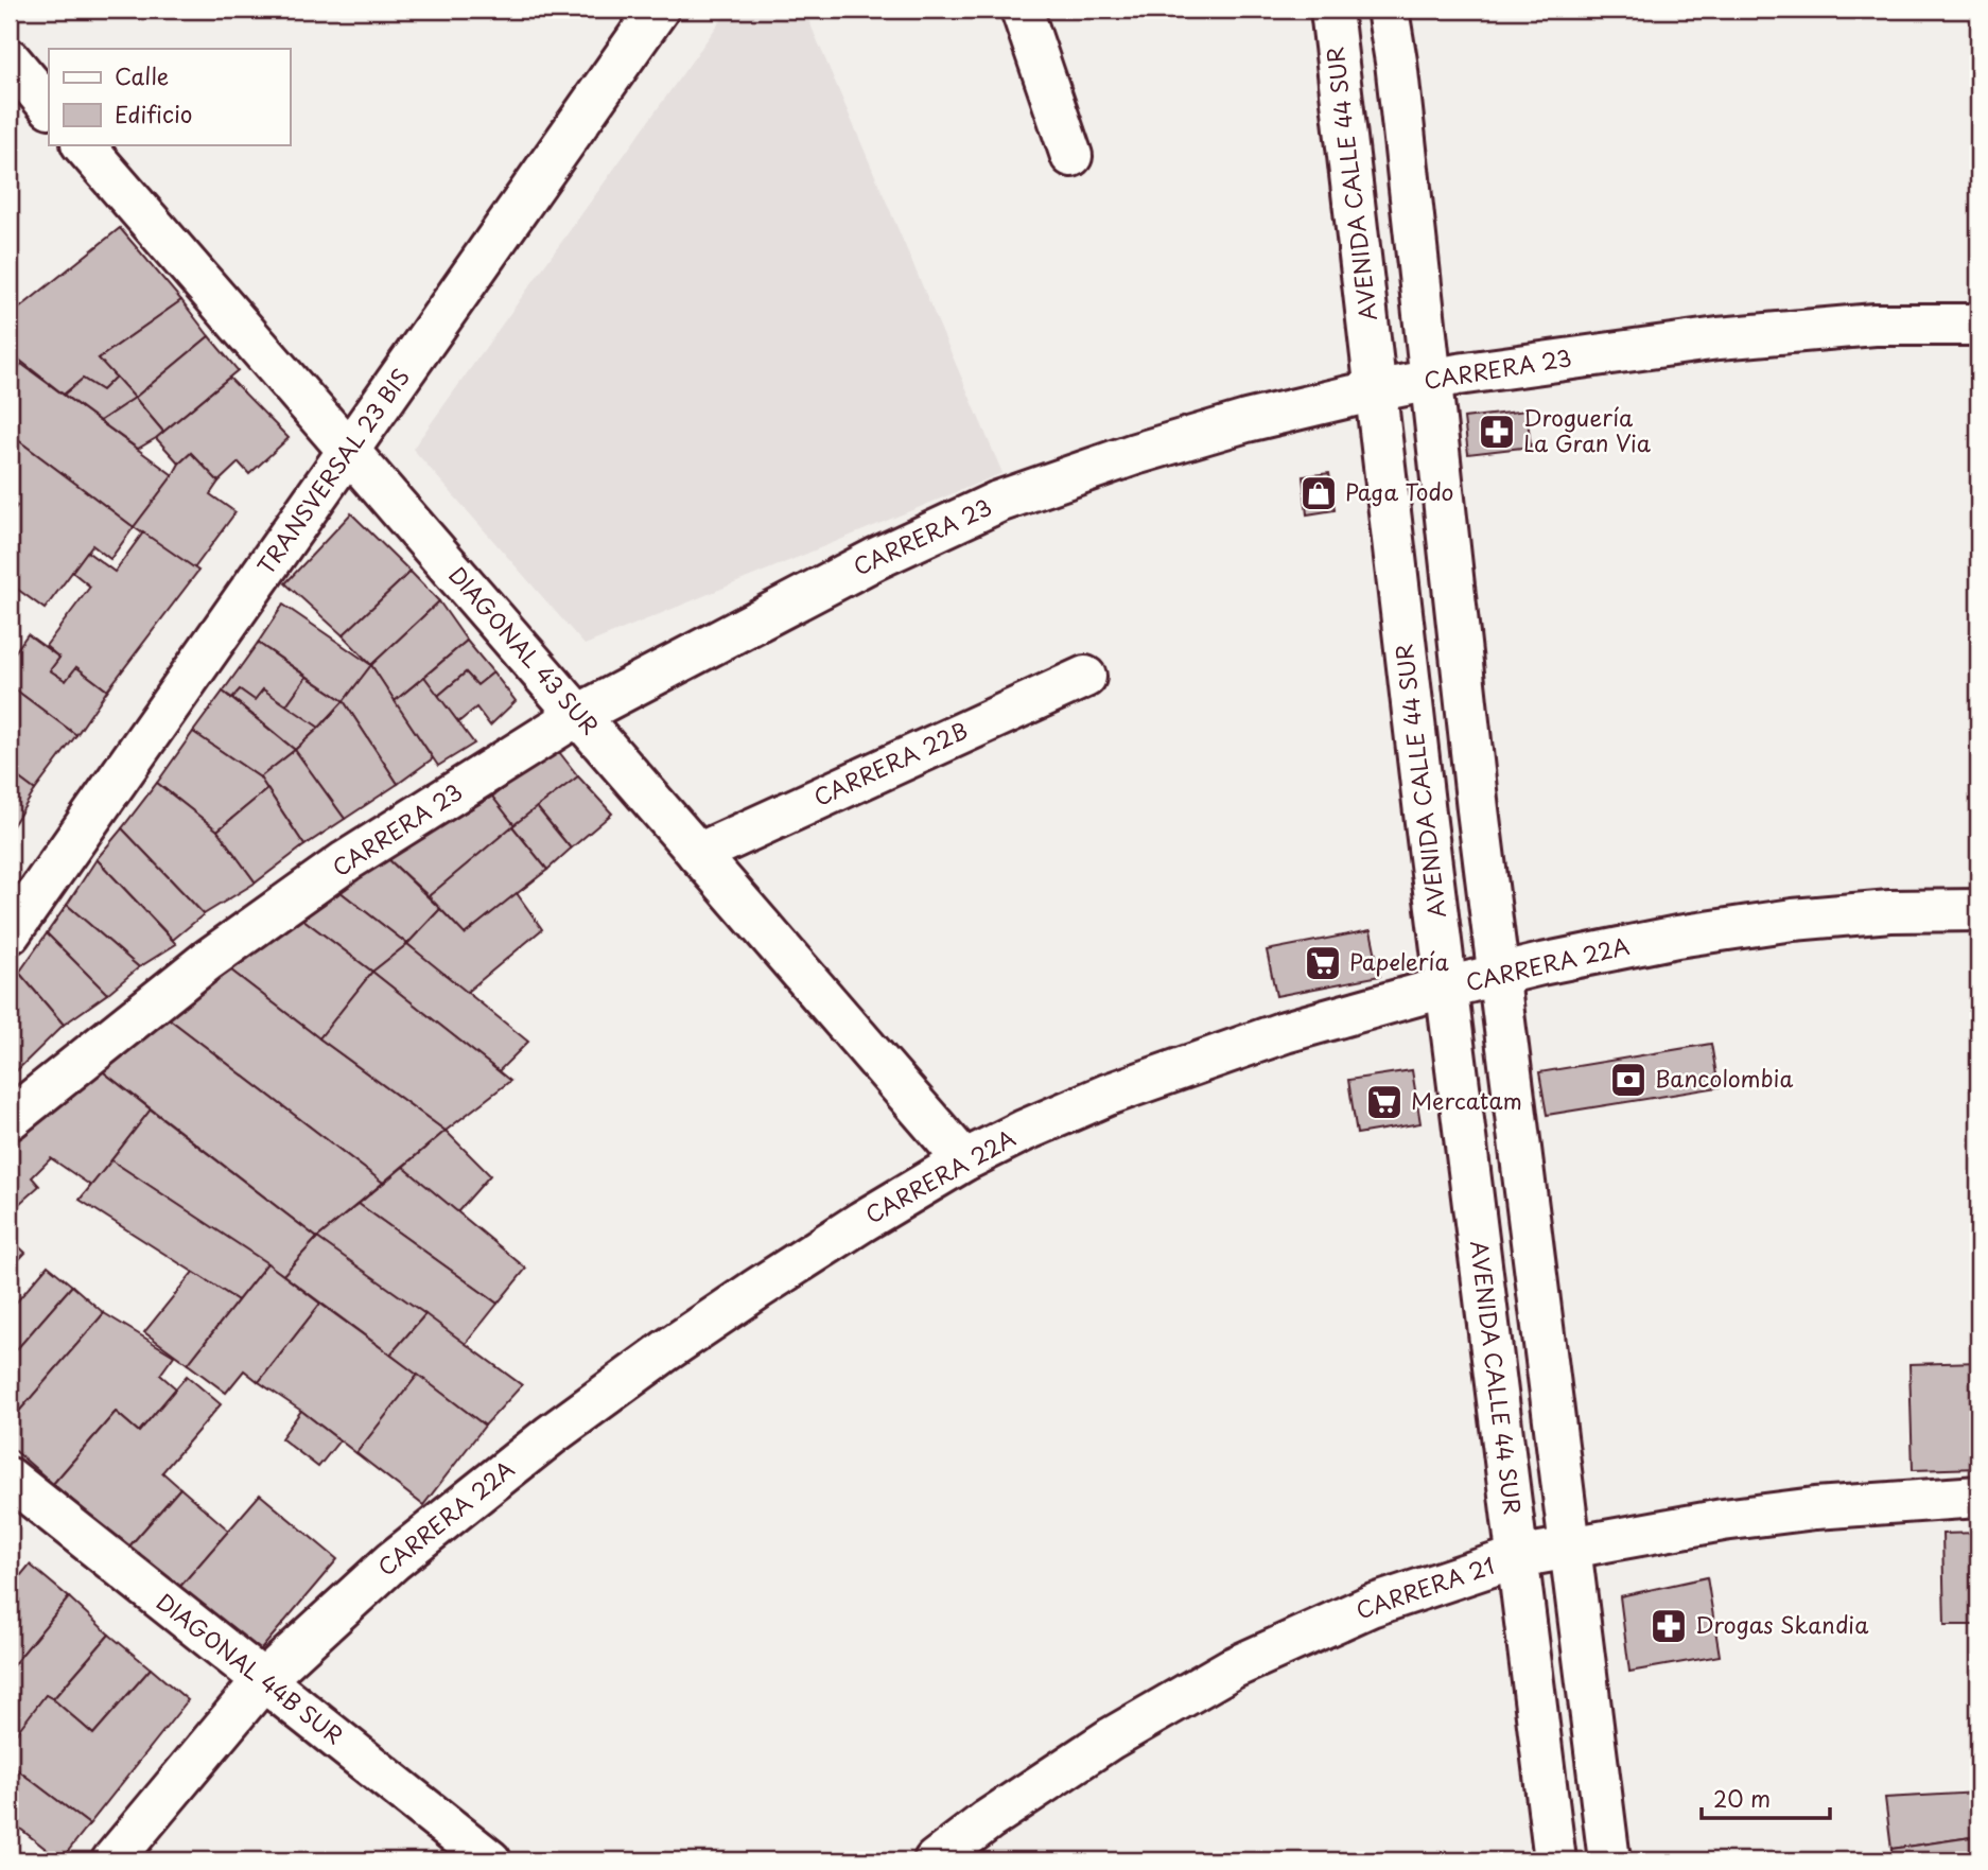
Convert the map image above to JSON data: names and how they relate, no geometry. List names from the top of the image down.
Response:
{
  "streets": {
    "street": [
      "AVENIDA CALLE 44 SUR",
      "CARRERA 23",
      "TRANSVERSAL 23 BIS",
      "DIAGONAL 43 SUR",
      "CARRERA 22B",
      "CARRERA 22A",
      "CARRERA 21",
      "DIAGONAL 44B SUR"
    ]
  },
  "crossings": [
    ["AVENIDA CALLE 44 SUR", "CARRERA 23"],
    ["AVENIDA CALLE 44 SUR", "CARRERA 22A"],
    ["AVENIDA CALLE 44 SUR", "CARRERA 21"],
    ["CARRERA 23", "DIAGONAL 43 SUR"],
    ["TRANSVERSAL 23 BIS", "DIAGONAL 43 SUR"],
    ["DIAGONAL 43 SUR", "CARRERA 22B"],
    ["DIAGONAL 43 SUR", "CARRERA 22A"],
    ["CARRERA 22A", "DIAGONAL 44B SUR"]
  ],
  "places": {
    "pharmacy": ["Droguería La Gran Via", "Drogas Skandia"],
    "shop": ["Paga Todo"],
    "supermarket": ["Papelería", "Mercatam"],
    "bank": ["Bancolombia"]
  },
  "legend": ["Calle", "Edificio"],
  "scale_bar": "20 m"
}
